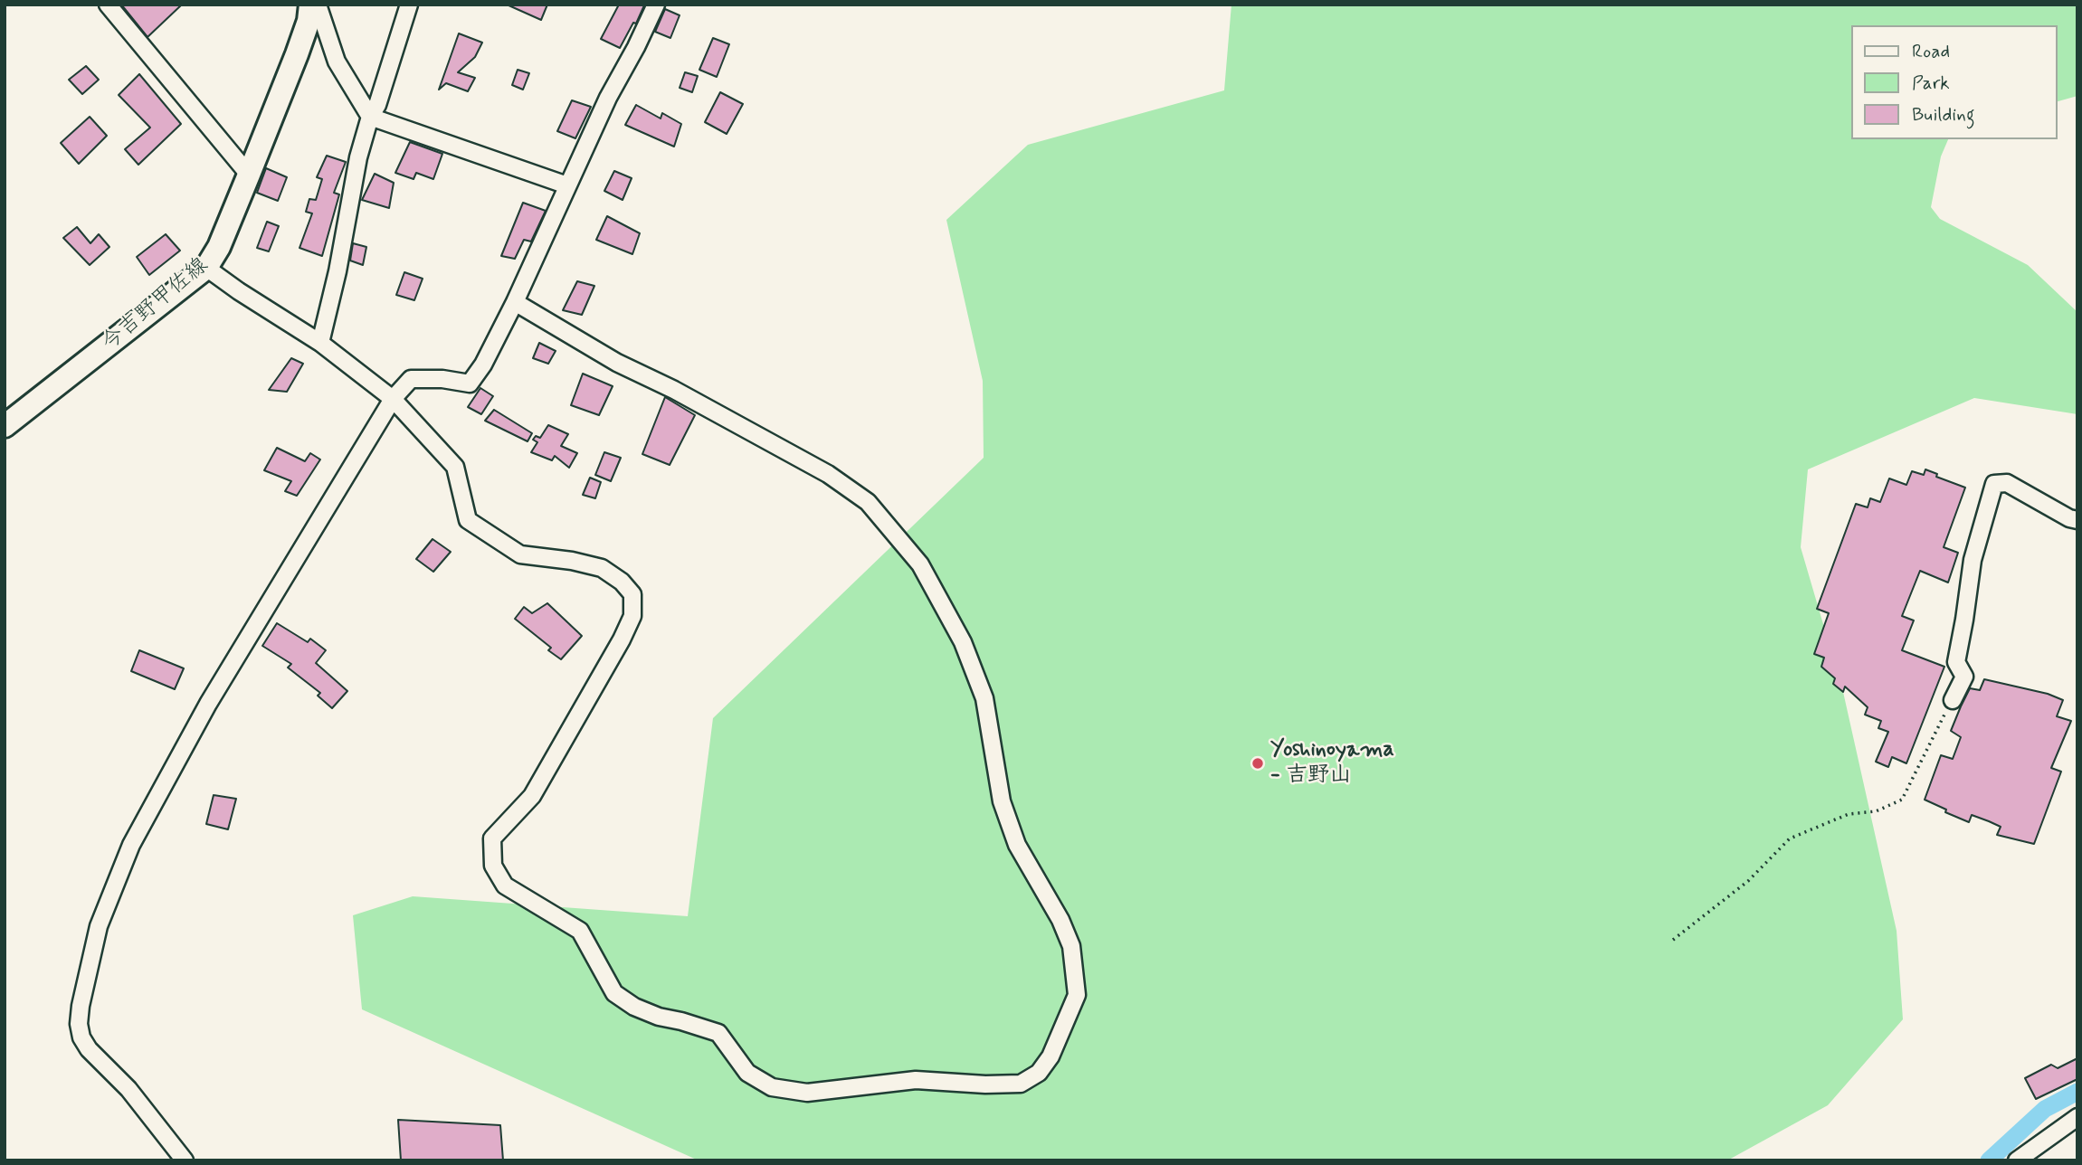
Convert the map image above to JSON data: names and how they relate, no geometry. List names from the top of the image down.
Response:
{
  "streets": {
    "main road": ["今吉野甲佐線"]
  },
  "places": ["Yoshinoyama - 吉野山"],
  "legend": ["Road", "Park", "Building"]
}
